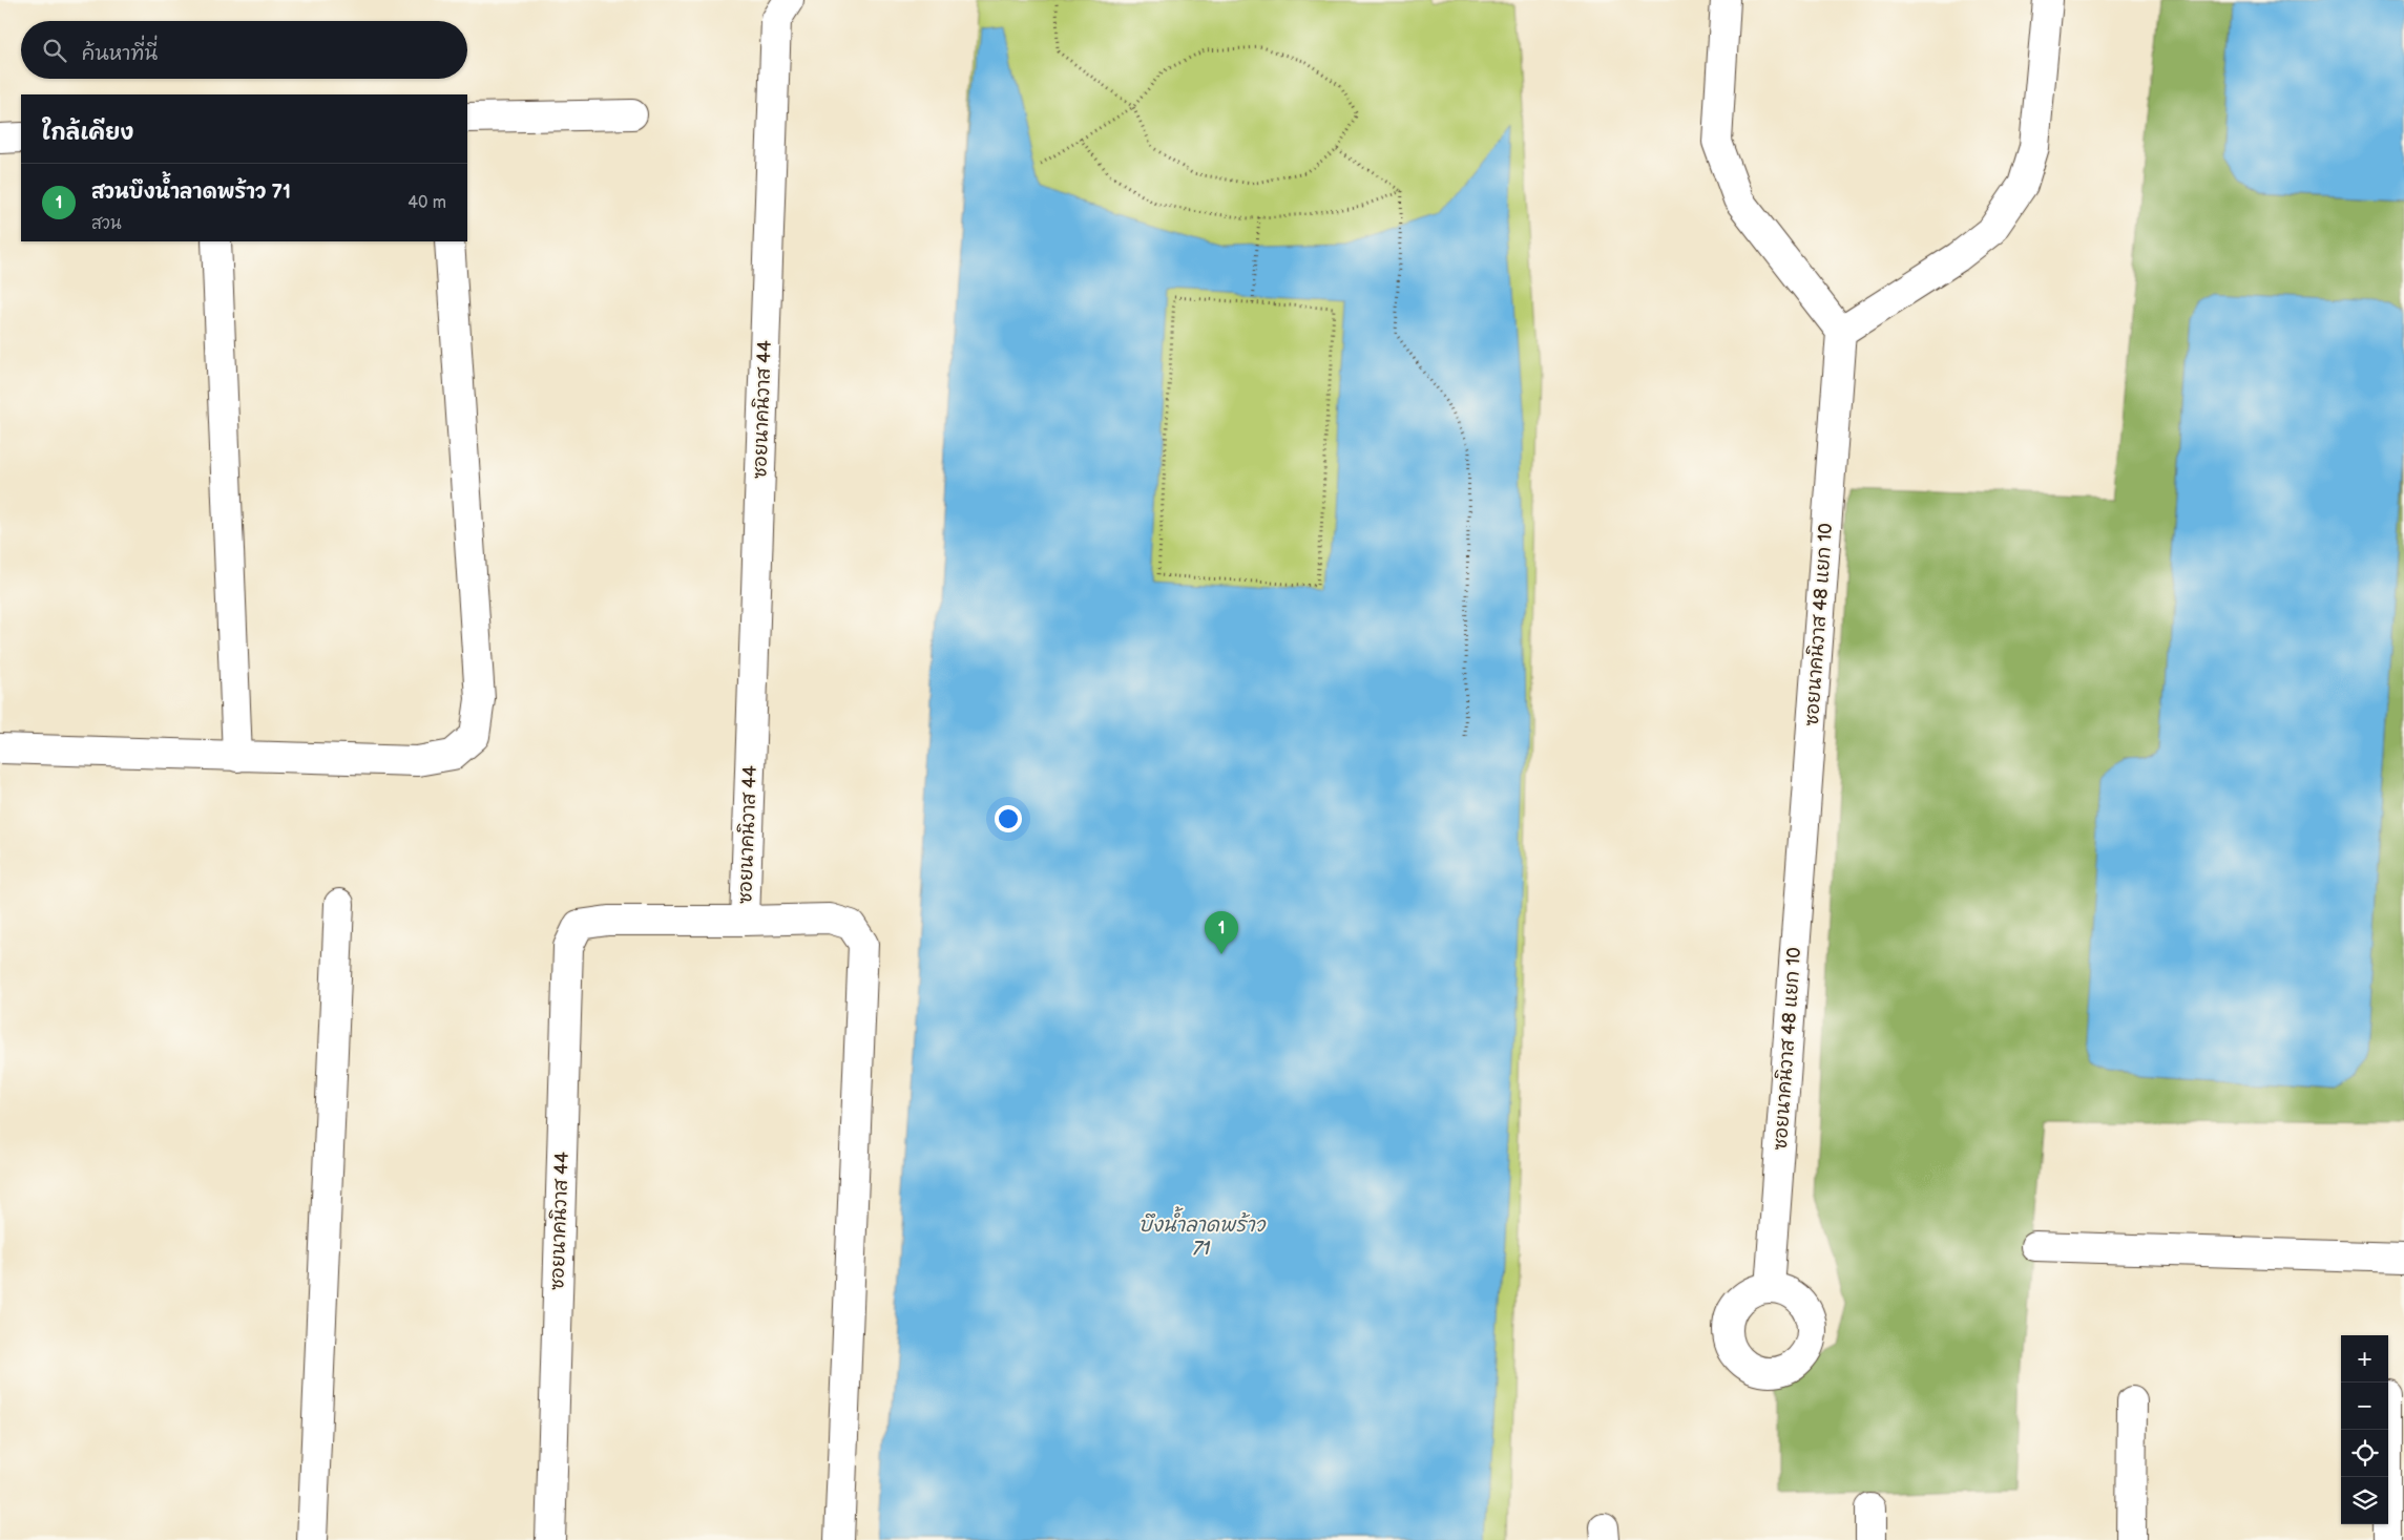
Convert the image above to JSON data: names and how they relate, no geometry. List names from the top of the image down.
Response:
{
  "streets": {
    "street": ["ซอยนาคนิวาส 44", "ซอยนาคนิวาส 48 แยก 10"]
  },
  "water": ["บึงน้ำลาดพร้าว 71"],
  "page": {
    "search": "ค้นหาที่นี่",
    "heading": "ใกล้เคียง",
    "list": [
      {
        "mark": "1",
        "name": "สวนบึงน้ำลาดพร้าว 71",
        "note": "สวน",
        "value": "40 m"
      }
    ],
    "pins": "1",
    "map_buttons": ["+", "−"]
  }
}
